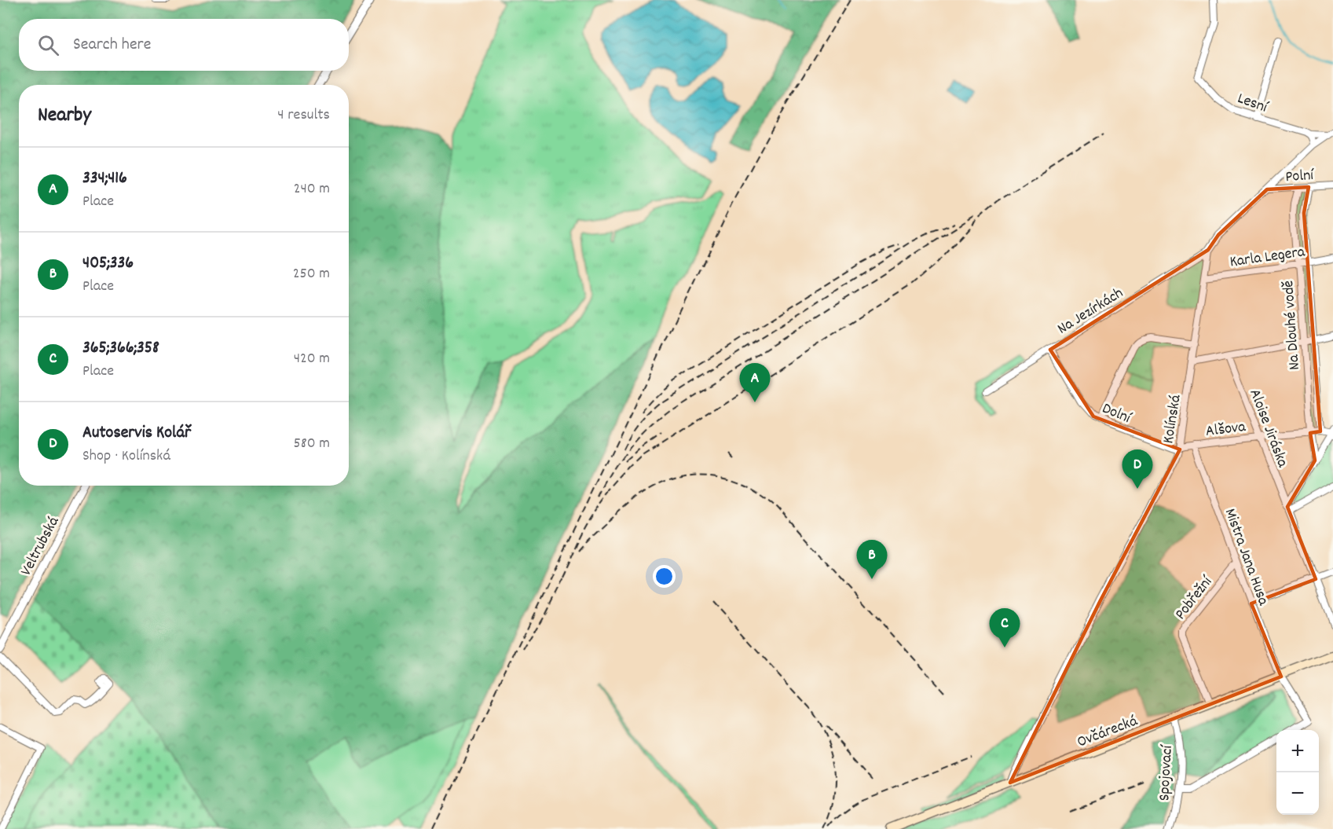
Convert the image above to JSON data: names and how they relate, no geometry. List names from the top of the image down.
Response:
{
  "streets": {
    "main road": ["Ovčárecká"],
    "street": [
      "Lesní",
      "Polní",
      "Karla Legera",
      "Na Jezírkách",
      "Na Dlouhé vodě",
      "Dolní",
      "Kolínská",
      "Alšova",
      "Aloise Jiráska",
      "Veltrubská",
      "Mistra Jana Husa",
      "Pobřežní",
      "Spojovací"
    ]
  },
  "crossings": [
    ["Lesní", "Kolínská"],
    ["Polní", "Na Dlouhé vodě"],
    ["Polní", "Kolínská"],
    ["Karla Legera", "Na Dlouhé vodě"],
    ["Karla Legera", "Kolínská"],
    ["Na Jezírkách", "Dolní"],
    ["Na Jezírkách", "Kolínská"],
    ["Na Dlouhé vodě", "Alšova"],
    ["Dolní", "Kolínská"],
    ["Dolní", "Alšova"],
    ["Kolínská", "Alšova"],
    ["Kolínská", "Ovčárecká"],
    ["Alšova", "Aloise Jiráska"],
    ["Alšova", "Mistra Jana Husa"],
    ["Mistra Jana Husa", "Pobřežní"],
    ["Mistra Jana Husa", "Ovčárecká"],
    ["Pobřežní", "Ovčárecká"],
    ["Ovčárecká", "Spojovací"]
  ],
  "page": {
    "search": "Search here",
    "heading": ["Nearby", "4 results"],
    "list": [
      {
        "mark": "A",
        "name": "334;416",
        "note": "Place",
        "value": "240 m"
      },
      {
        "mark": "B",
        "name": "405;336",
        "note": "Place",
        "value": "250 m"
      },
      {
        "mark": "C",
        "name": "365;366;358",
        "note": "Place",
        "value": "420 m"
      },
      {
        "mark": "D",
        "name": "Autoservis Kolář",
        "note": "Shop · Kolínská",
        "value": "580 m"
      }
    ],
    "pins": [
      "A",
      "D",
      "B",
      "C"
    ],
    "map_buttons": ["+", "−"]
  }
}
